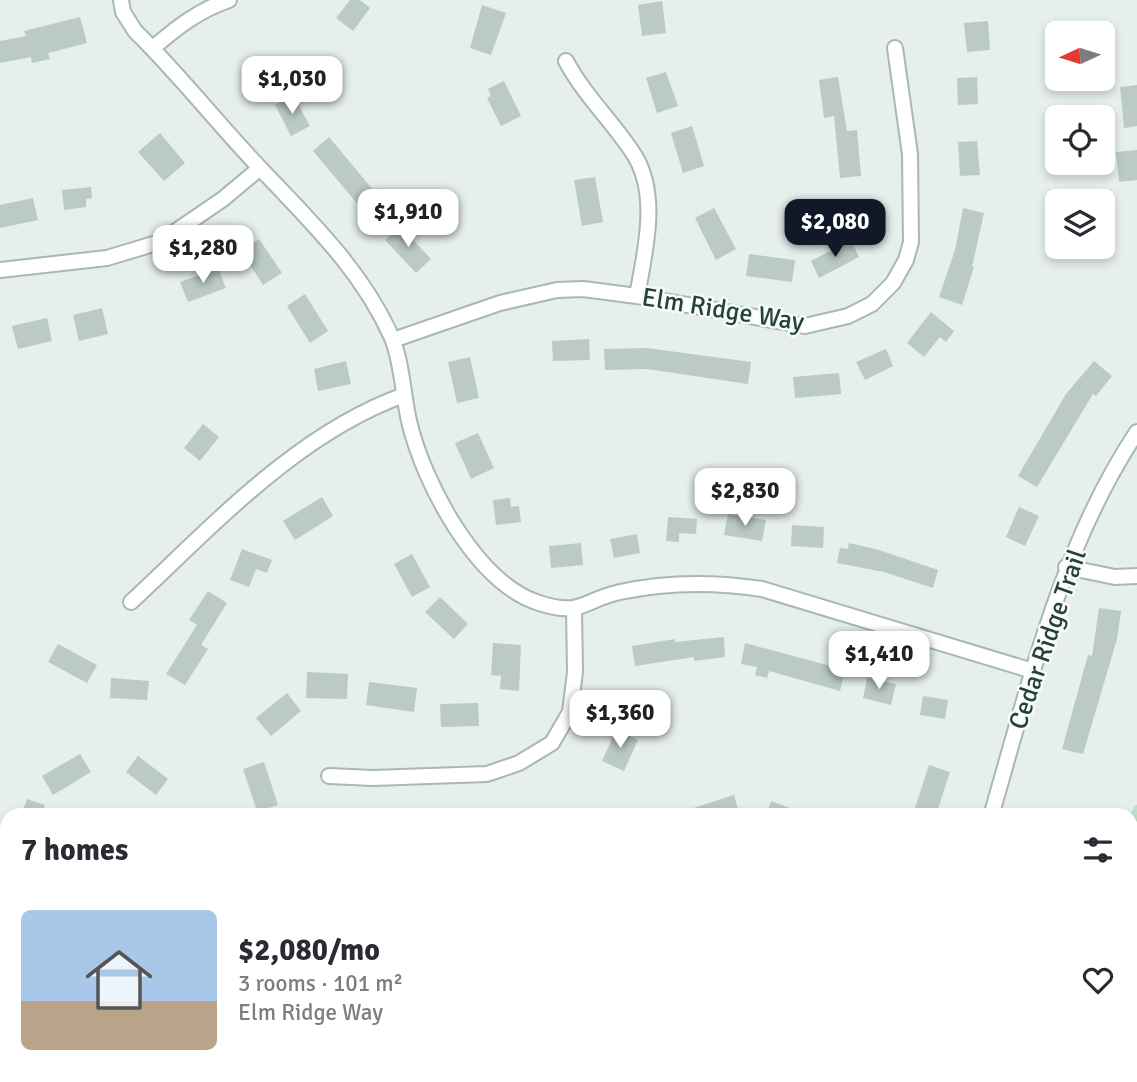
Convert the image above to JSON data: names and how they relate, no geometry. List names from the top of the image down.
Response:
{
  "streets": {
    "street": ["Elm Ridge Way", "Cedar Ridge Trail"]
  },
  "north": "left",
  "page": {
    "price": [
      "$1,030",
      "$1,910",
      "$2,080",
      "$1,280",
      "$2,830",
      "$1,410",
      "$1,360"
    ],
    "heading": "7 homes",
    "list": [
      {
        "name": "$2,080/mo",
        "note": "3 rooms · 101 m² · Elm Ridge Way"
      }
    ]
  }
}
